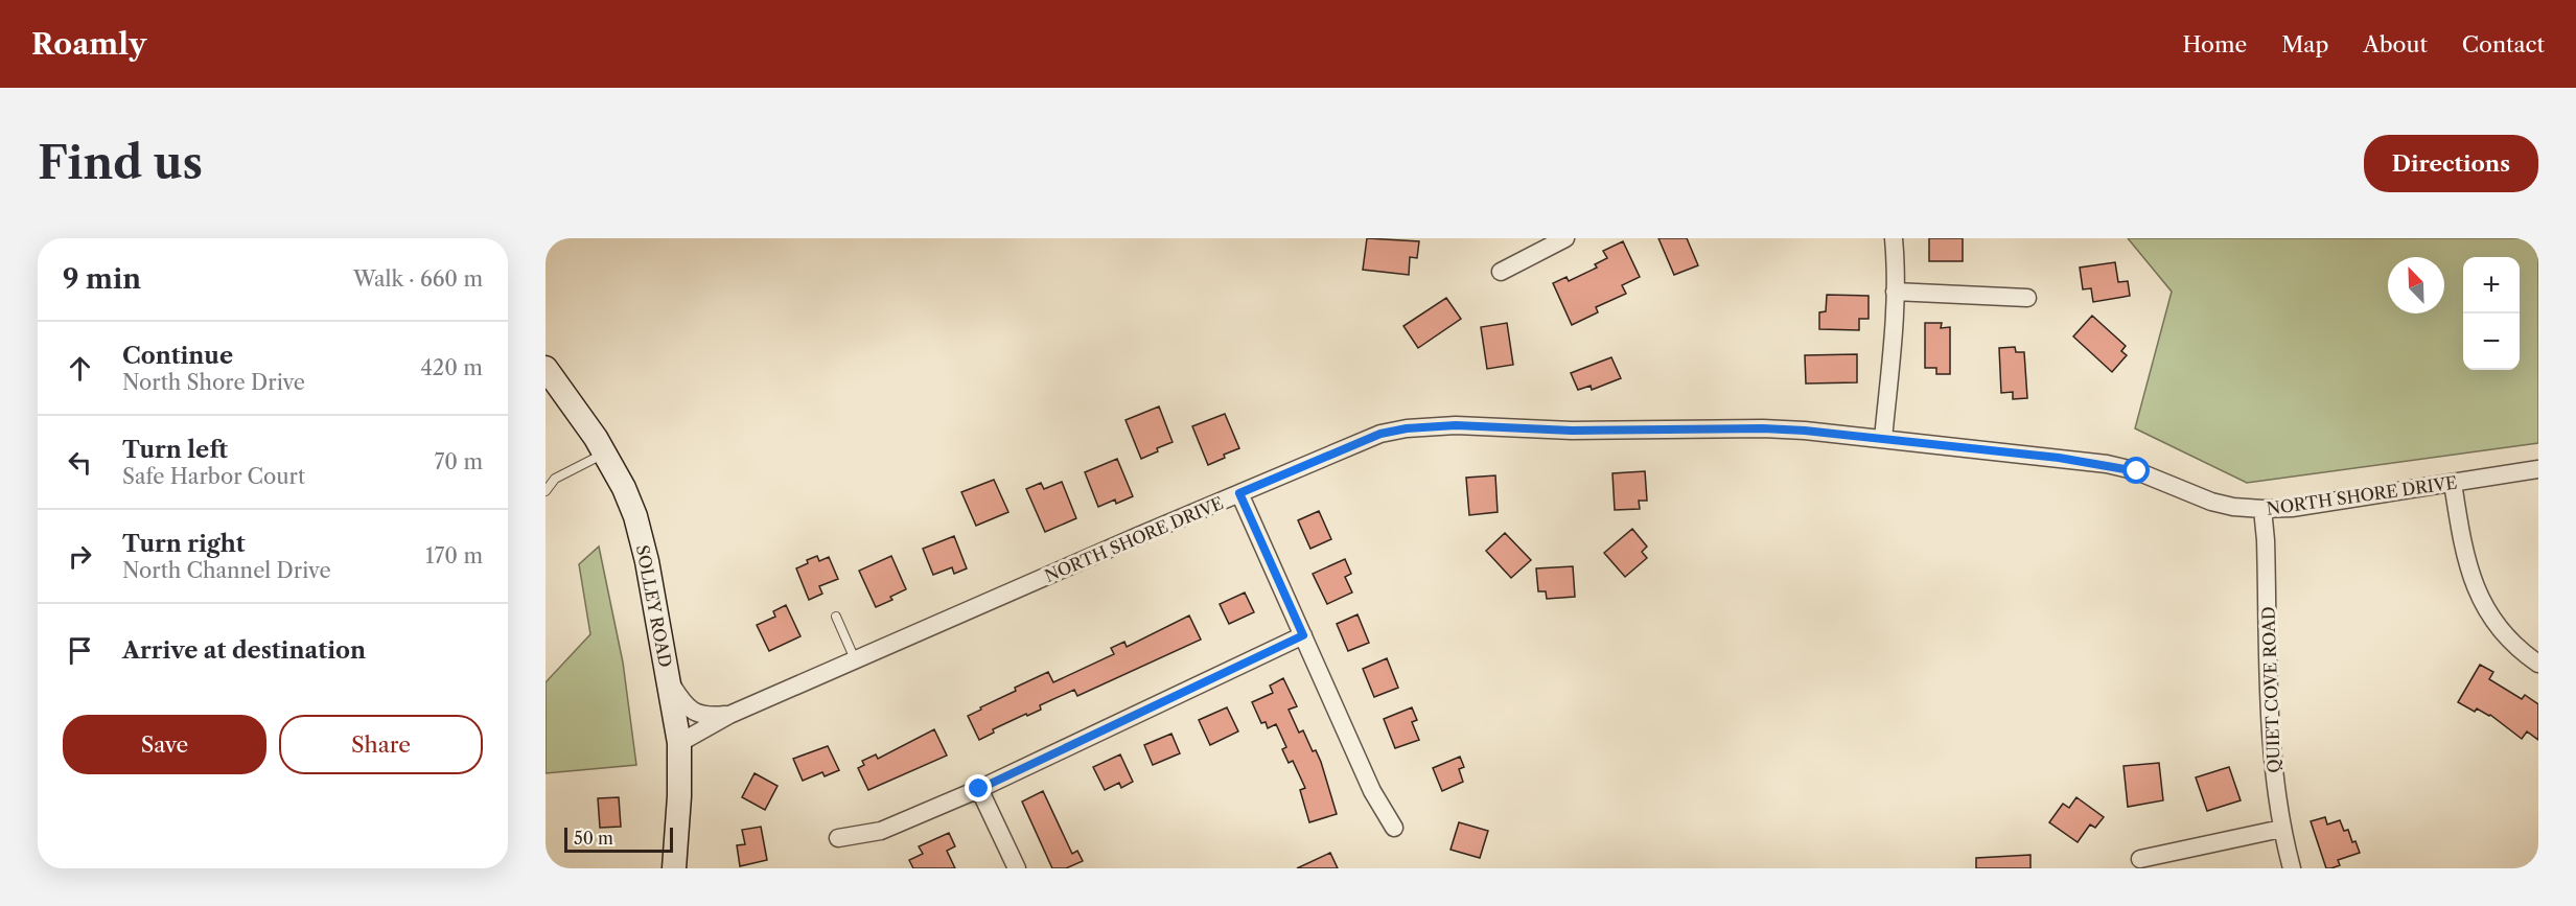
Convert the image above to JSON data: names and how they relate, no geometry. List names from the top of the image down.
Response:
{
  "streets": {
    "main road": ["SOLLEY ROAD"],
    "street": ["NORTH SHORE DRIVE", "QUIET COVE ROAD"]
  },
  "crossings": [
    ["NORTH SHORE DRIVE", "SOLLEY ROAD"],
    ["NORTH SHORE DRIVE", "QUIET COVE ROAD"]
  ],
  "scale_bar": "50 m",
  "north": "top left",
  "page": {
    "header": "Roamly",
    "nav": [
      "Home",
      "Map",
      "About",
      "Contact"
    ],
    "buttons": [
      "Directions",
      ["Save", "Share"]
    ],
    "title": "Find us",
    "heading": ["9 min", "Walk · 660 m"],
    "map_buttons": ["+", "−"],
    "list": [
      ["Continue", "North Shore Drive", "420 m"],
      ["Turn left", "Safe Harbor Court", "70 m"],
      ["Turn right", "North Channel Drive", "170 m"],
      "Arrive at destination"
    ],
    "scale": "50 m"
  }
}
